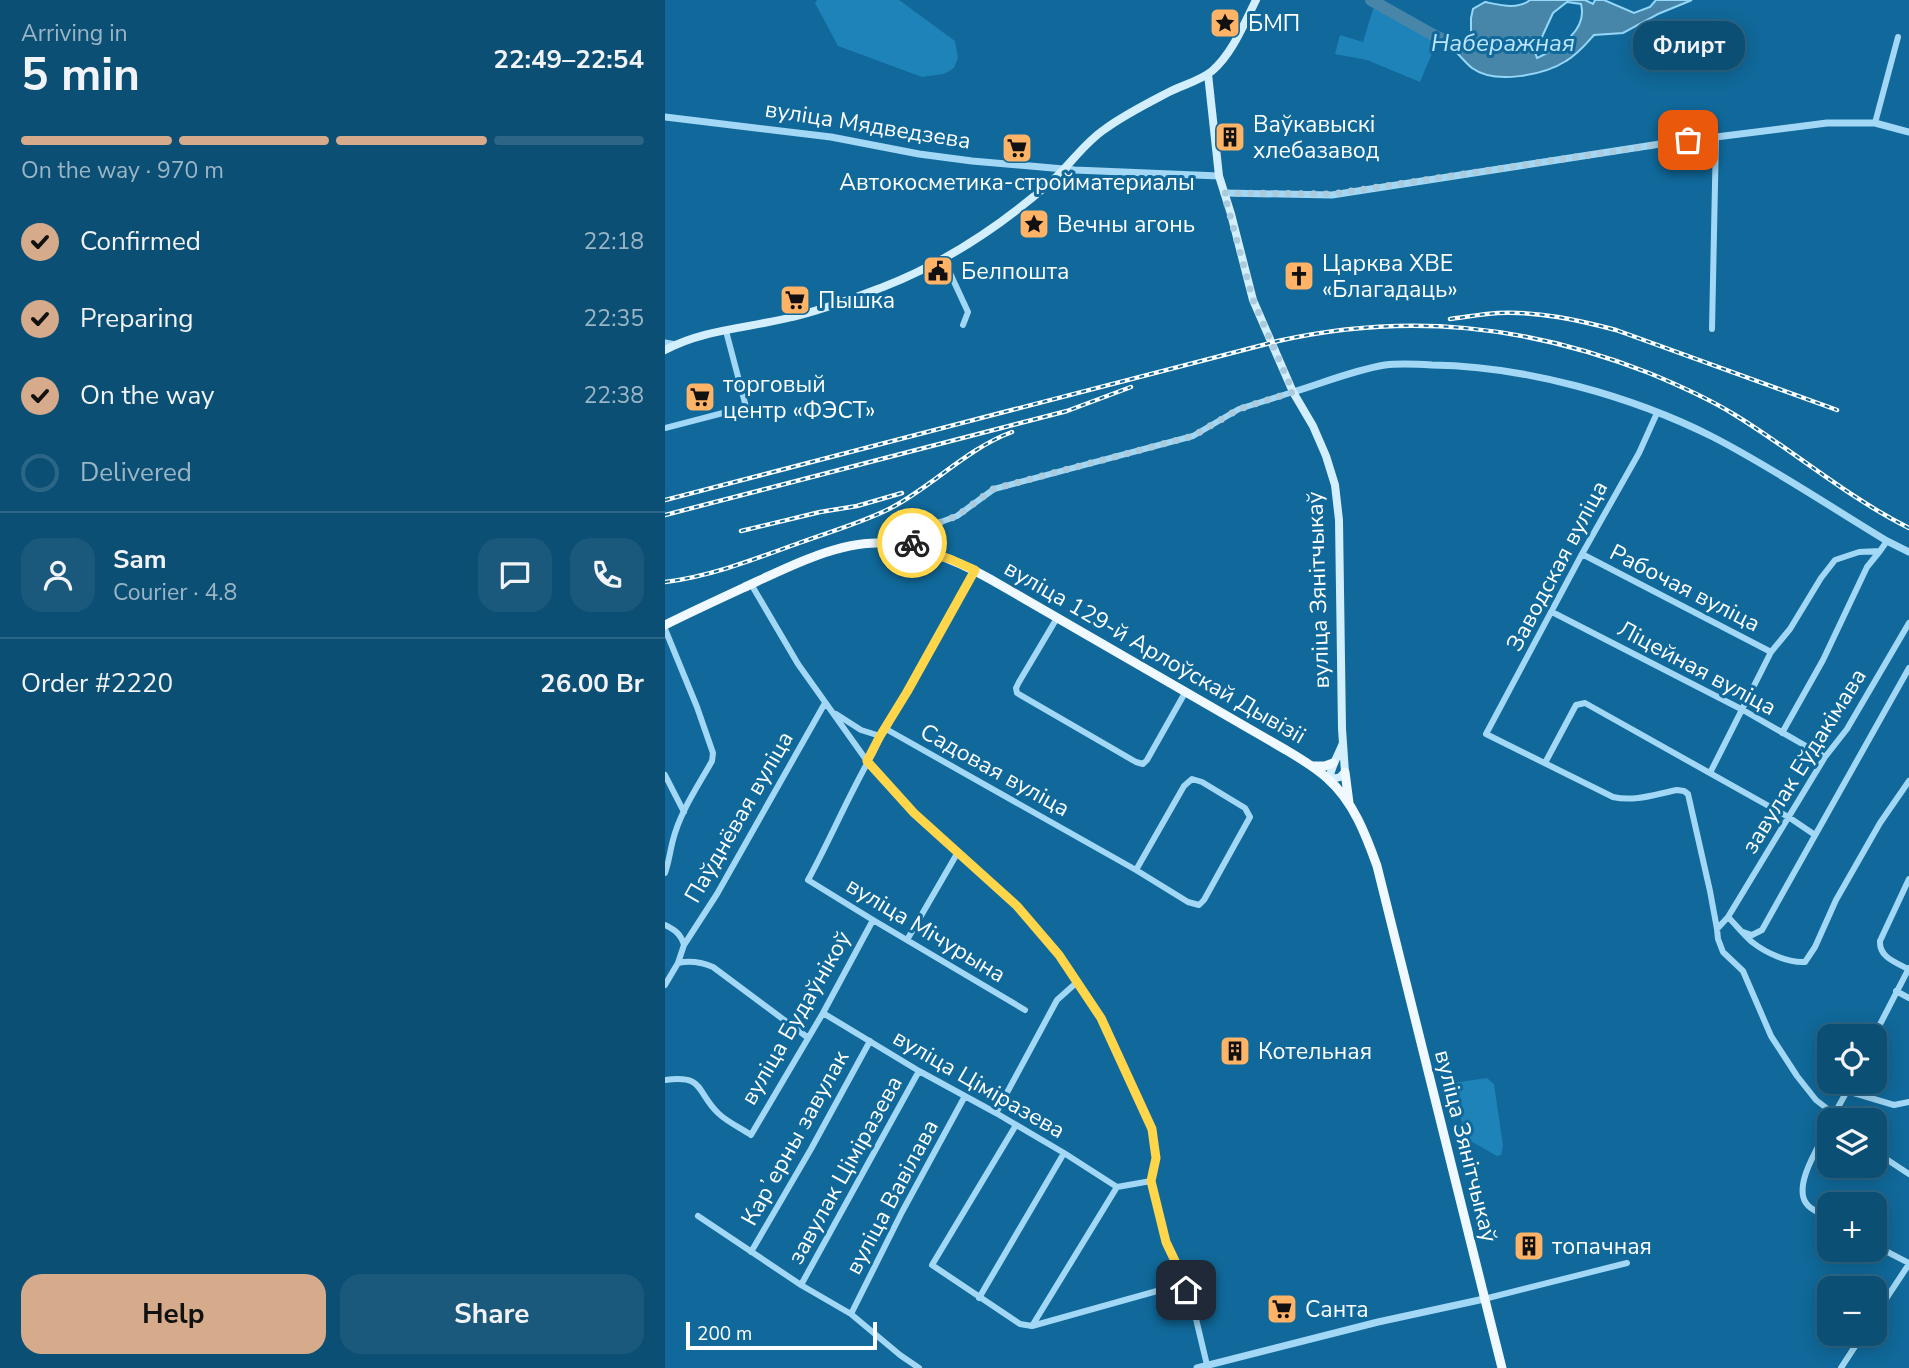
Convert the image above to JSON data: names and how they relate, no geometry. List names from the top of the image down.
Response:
{
  "streets": {
    "main road": ["вуліца Зянітчыкаў", "вуліца 129-й Арлоўскай Дывізіі"],
    "street": [
      "вуліца Мядведзева",
      "Заводская вуліца",
      "Рабочая вуліца",
      "Ліцейная вуліца",
      "завулак Еўдакімава",
      "Садовая вуліца",
      "Паўднёвая вуліца",
      "вуліца Мічурына",
      "вуліца Будаўнікоў",
      "вуліца Ціміразева",
      "Карʼерны завулак",
      "завулак Ціміразева",
      "вуліца Вавілава"
    ]
  },
  "crossings": [
    ["вуліца Мядведзева", "вуліца Зянітчыкаў"],
    ["Заводская вуліца", "Рабочая вуліца"],
    ["Заводская вуліца", "Ліцейная вуліца"],
    ["вуліца Зянітчыкаў", "вуліца 129-й Арлоўскай Дывізіі"],
    ["вуліца 129-й Арлоўскай Дывізіі", "Садовая вуліца"],
    ["Ліцейная вуліца", "завулак Еўдакімава"],
    ["вуліца Мічурына", "вуліца Будаўнікоў"],
    ["вуліца Будаўнікоў", "вуліца Ціміразева"],
    ["вуліца Ціміразева", "Карʼерны завулак"],
    ["вуліца Ціміразева", "завулак Ціміразева"],
    ["вуліца Ціміразева", "вуліца Вавілава"]
  ],
  "water": ["Наберажная"],
  "places": {
    "place": ["БМП", "Вечны агонь"],
    "building": ["Ваўкавыскі хлебазавод", "Котельная", "топачная"],
    "other": ["Флирт"],
    "supermarket": [
      "Автокосметика-стройматериалы",
      "Пышка",
      "торговый центр «ФЭСТ»",
      "Санта"
    ],
    "public building": ["Белпошта"],
    "church": ["Царква ХВЕ «Благадаць»"]
  },
  "scale_bar": "200 m",
  "page": {
    "heading": ["5 min", "Arriving in", "22:49–22:54"],
    "panel": [
      "Sam",
      "Courier · 4.8",
      "Order #2220",
      "26.00 Br"
    ],
    "bubble": "Флирт",
    "bar": "On the way · 970 m",
    "list": [
      ["Confirmed", "22:18"],
      ["Preparing", "22:35"],
      ["On the way", "22:38"],
      "Delivered"
    ],
    "map_buttons": ["+", "−"],
    "buttons": ["Help", "Share"],
    "scale": "200 m"
  }
}
